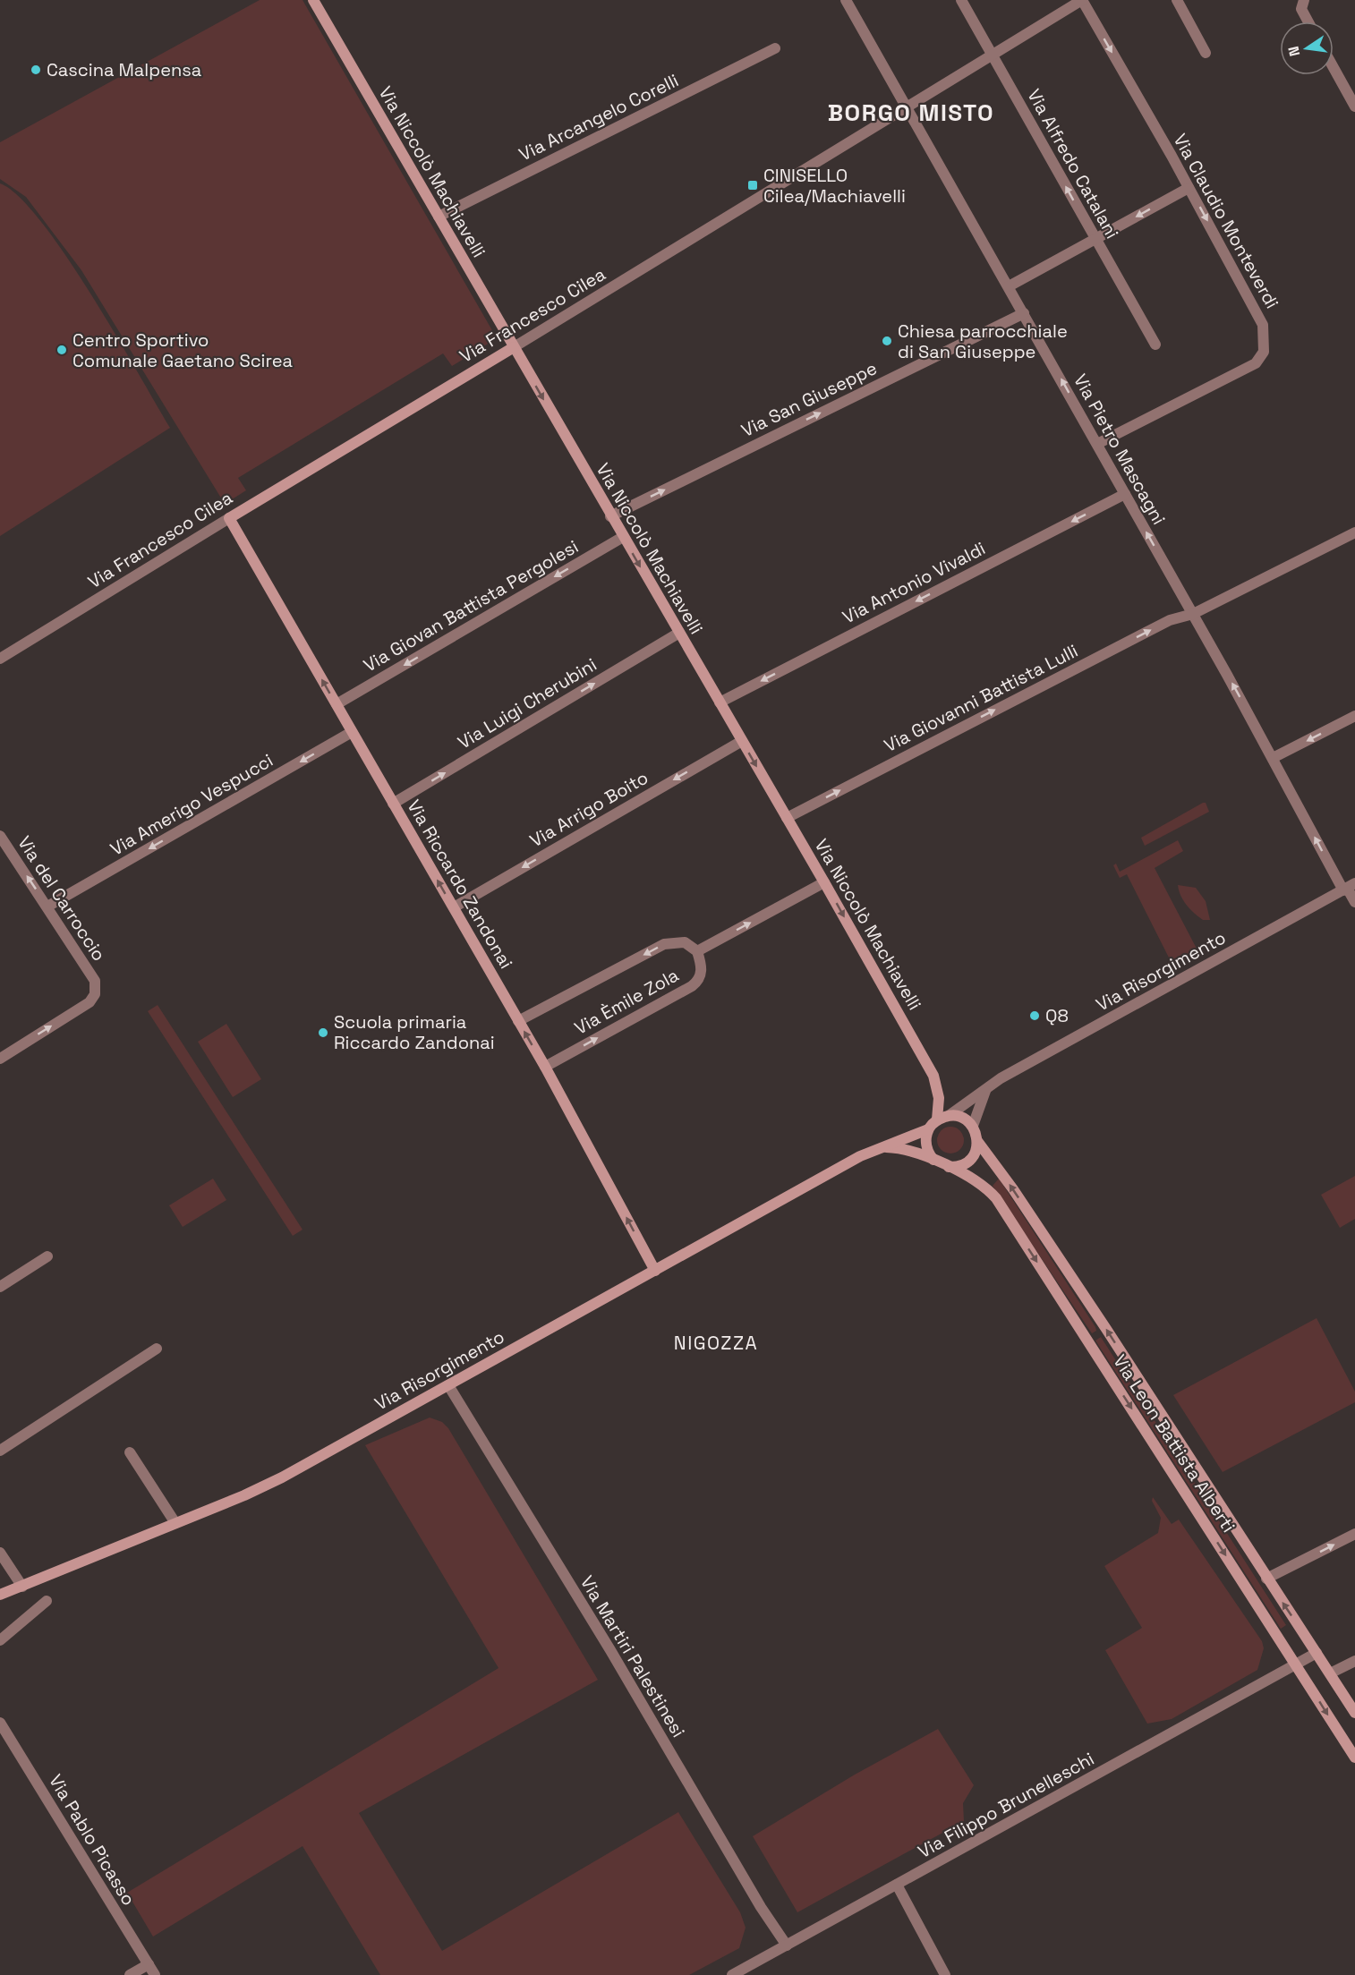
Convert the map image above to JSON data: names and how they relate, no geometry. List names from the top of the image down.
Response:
{
  "streets": {
    "street": [
      "Via Arcangelo Corelli",
      "Via Alfredo Catalani",
      "Via Niccolò Machiavelli",
      "Via Claudio Monteverdi",
      "Via Francesco Cilea",
      "Via San Giuseppe",
      "Via Pietro Mascagni",
      "Via Antonio Vivaldi",
      "Via Giovan Battista Pergolesi",
      "Via Giovanni Battista Lulli",
      "Via Luigi Cherubini",
      "Via Amerigo Vespucci",
      "Via Arrigo Boito",
      "Via Riccardo Zandonai",
      "Via del Carroccio",
      "Via Risorgimento",
      "Via Èmile Zola",
      "Via Leon Battista Alberti",
      "Via Martiri Palestinesi",
      "Via Filippo Brunelleschi",
      "Via Pablo Picasso"
    ]
  },
  "crossings": [
    ["Via Arcangelo Corelli", "Via Niccolò Machiavelli"],
    ["Via Alfredo Catalani", "Via Francesco Cilea"],
    ["Via Niccolò Machiavelli", "Via Francesco Cilea"],
    ["Via Niccolò Machiavelli", "Via San Giuseppe"],
    ["Via Niccolò Machiavelli", "Via Antonio Vivaldi"],
    ["Via Niccolò Machiavelli", "Via Giovan Battista Pergolesi"],
    ["Via Niccolò Machiavelli", "Via Giovanni Battista Lulli"],
    ["Via Niccolò Machiavelli", "Via Luigi Cherubini"],
    ["Via Niccolò Machiavelli", "Via Arrigo Boito"],
    ["Via Niccolò Machiavelli", "Via Risorgimento"],
    ["Via Niccolò Machiavelli", "Via Leon Battista Alberti"],
    ["Via Claudio Monteverdi", "Via Francesco Cilea"],
    ["Via Claudio Monteverdi", "Via Pietro Mascagni"],
    ["Via Francesco Cilea", "Via Pietro Mascagni"],
    ["Via Francesco Cilea", "Via Riccardo Zandonai"],
    ["Via San Giuseppe", "Via Pietro Mascagni"],
    ["Via Pietro Mascagni", "Via Antonio Vivaldi"],
    ["Via Pietro Mascagni", "Via Giovanni Battista Lulli"],
    ["Via Pietro Mascagni", "Via Risorgimento"],
    ["Via Giovan Battista Pergolesi", "Via Riccardo Zandonai"],
    ["Via Luigi Cherubini", "Via Riccardo Zandonai"],
    ["Via Amerigo Vespucci", "Via Riccardo Zandonai"],
    ["Via Amerigo Vespucci", "Via del Carroccio"],
    ["Via Arrigo Boito", "Via Riccardo Zandonai"],
    ["Via Riccardo Zandonai", "Via Risorgimento"],
    ["Via Riccardo Zandonai", "Via Èmile Zola"],
    ["Via Risorgimento", "Via Leon Battista Alberti"],
    ["Via Risorgimento", "Via Martiri Palestinesi"],
    ["Via Leon Battista Alberti", "Via Filippo Brunelleschi"],
    ["Via Martiri Palestinesi", "Via Filippo Brunelleschi"]
  ],
  "one_way": [
    "Via Alfredo Catalani",
    "Via Niccolò Machiavelli",
    "Via San Giuseppe",
    "Via Pietro Mascagni",
    "Via Antonio Vivaldi",
    "Via Giovan Battista Pergolesi",
    "Via Giovanni Battista Lulli",
    "Via Luigi Cherubini",
    "Via Amerigo Vespucci",
    "Via Arrigo Boito",
    "Via Riccardo Zandonai"
  ],
  "districts": ["BORGO MISTO", "NIGOZZA"],
  "places": {
    "other": [
      "Cascina Malpensa",
      "Chiesa parrocchiale di San Giuseppe",
      "Centro Sportivo Comunale Gaetano Scirea",
      "Q8",
      "Scuola primaria Riccardo Zandonai"
    ],
    "transit": ["CINISELLO Cilea/Machiavelli"]
  },
  "north": "left"
}
